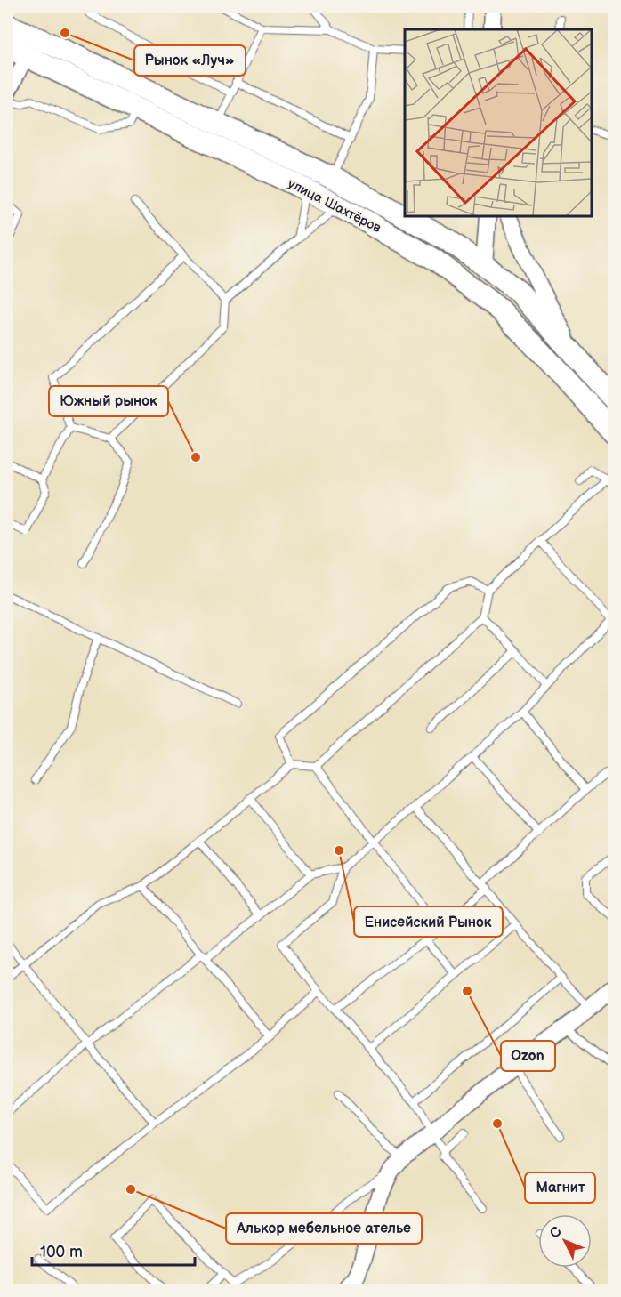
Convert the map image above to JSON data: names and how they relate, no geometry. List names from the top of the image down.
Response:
{
  "streets": {
    "main road": ["улица Шахтёров"]
  },
  "places": [
    "Рынок «Луч»",
    "Южный рынок",
    "Енисейский Рынок",
    "Ozon",
    "Магнит",
    "Алькор мебельное ателье"
  ],
  "scale_bar": "100 m",
  "north": "top left"
}
